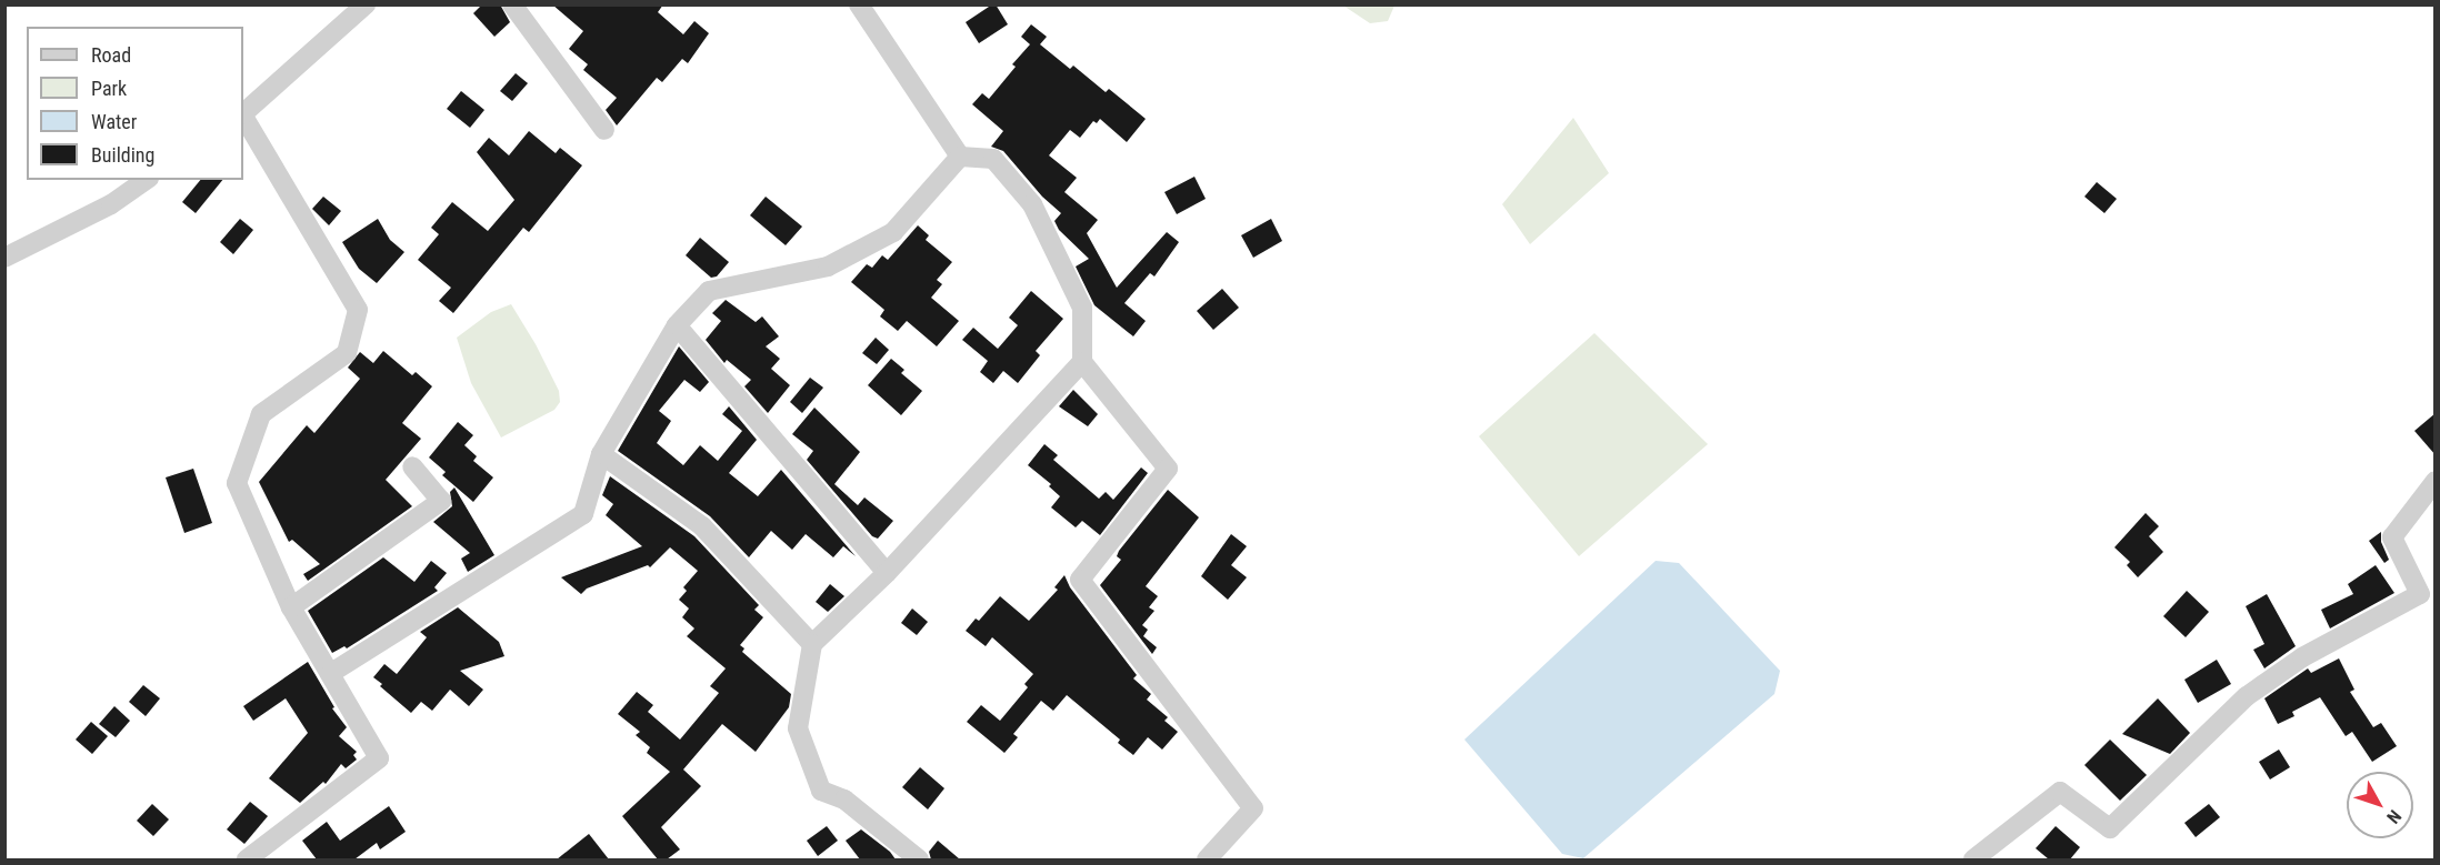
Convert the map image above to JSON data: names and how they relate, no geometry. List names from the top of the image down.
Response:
{
  "legend": [
    "Road",
    "Park",
    "Water",
    "Building"
  ],
  "north": "bottom right"
}
